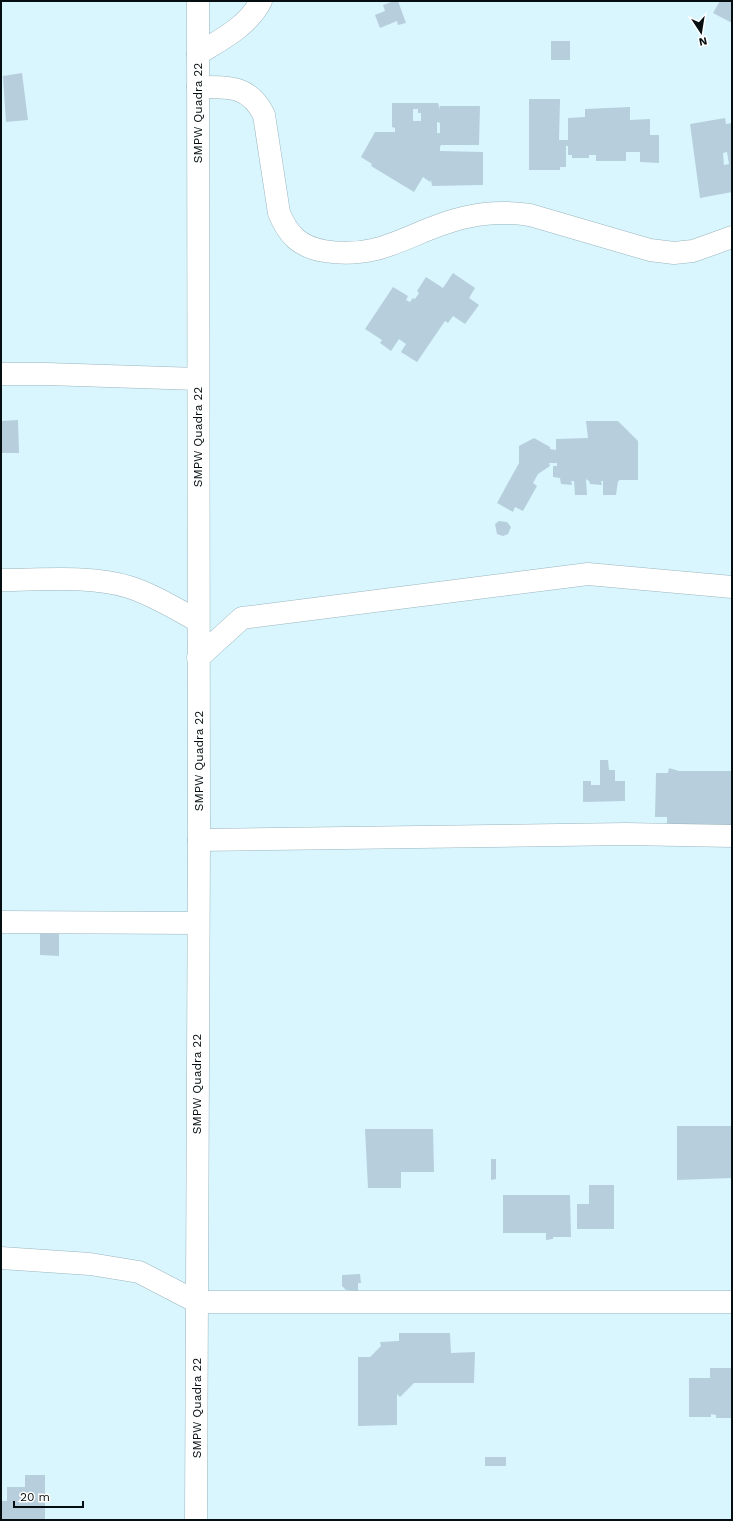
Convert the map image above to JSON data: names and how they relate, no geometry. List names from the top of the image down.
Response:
{
  "streets": {
    "street": ["SMPW Quadra 22"]
  },
  "scale_bar": "20 m",
  "north": "bottom"
}
